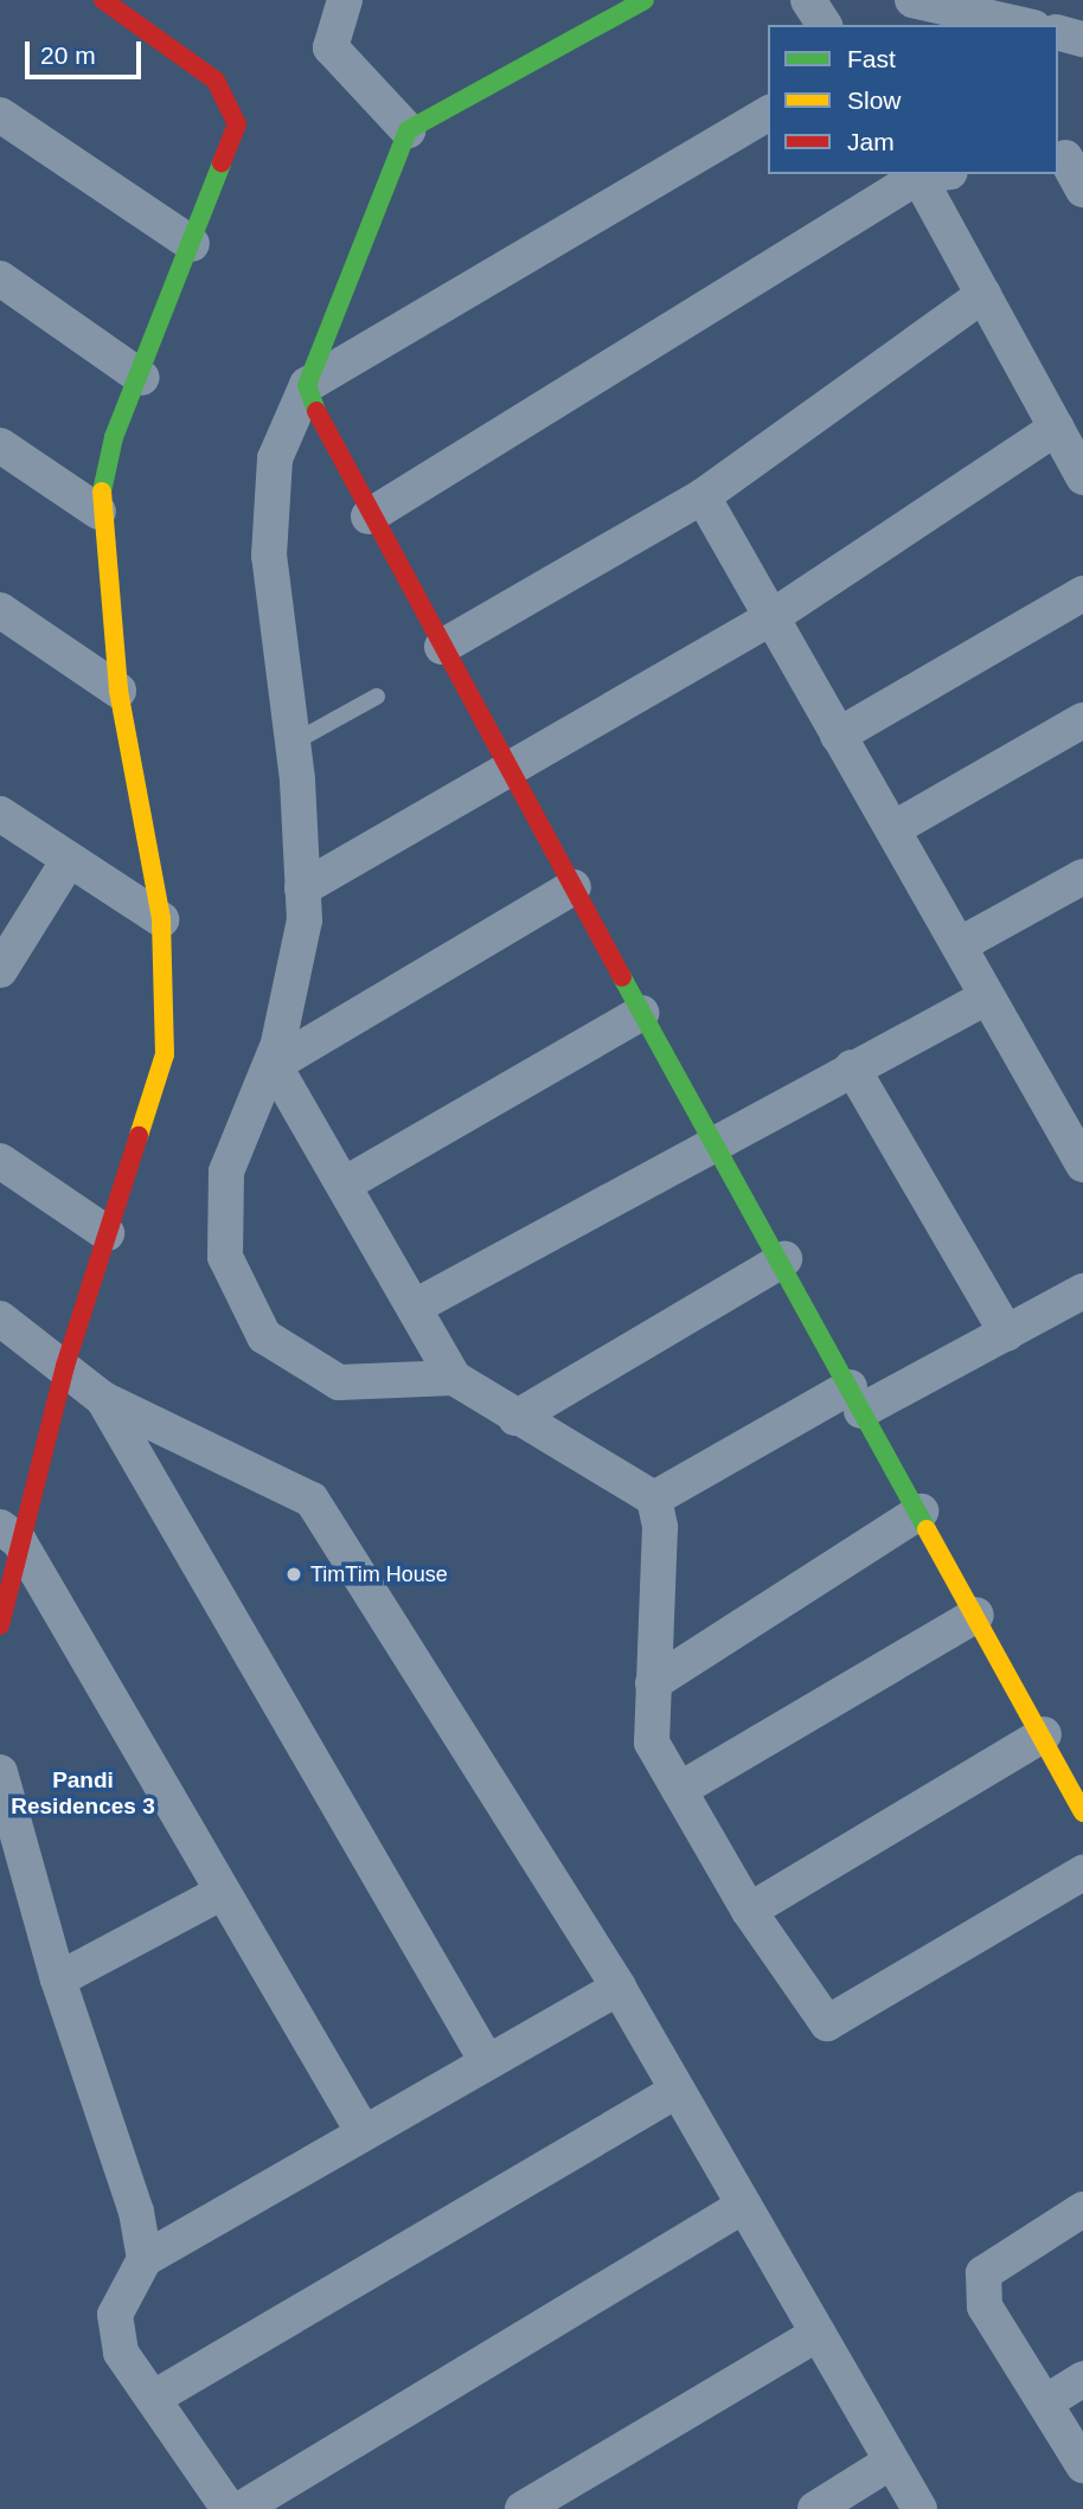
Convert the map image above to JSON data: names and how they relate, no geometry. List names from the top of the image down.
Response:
{
  "districts": ["Pandi Residences 3"],
  "places": ["TimTim House"],
  "legend": ["Fast", "Slow", "Jam"],
  "scale_bar": "20 m"
}
